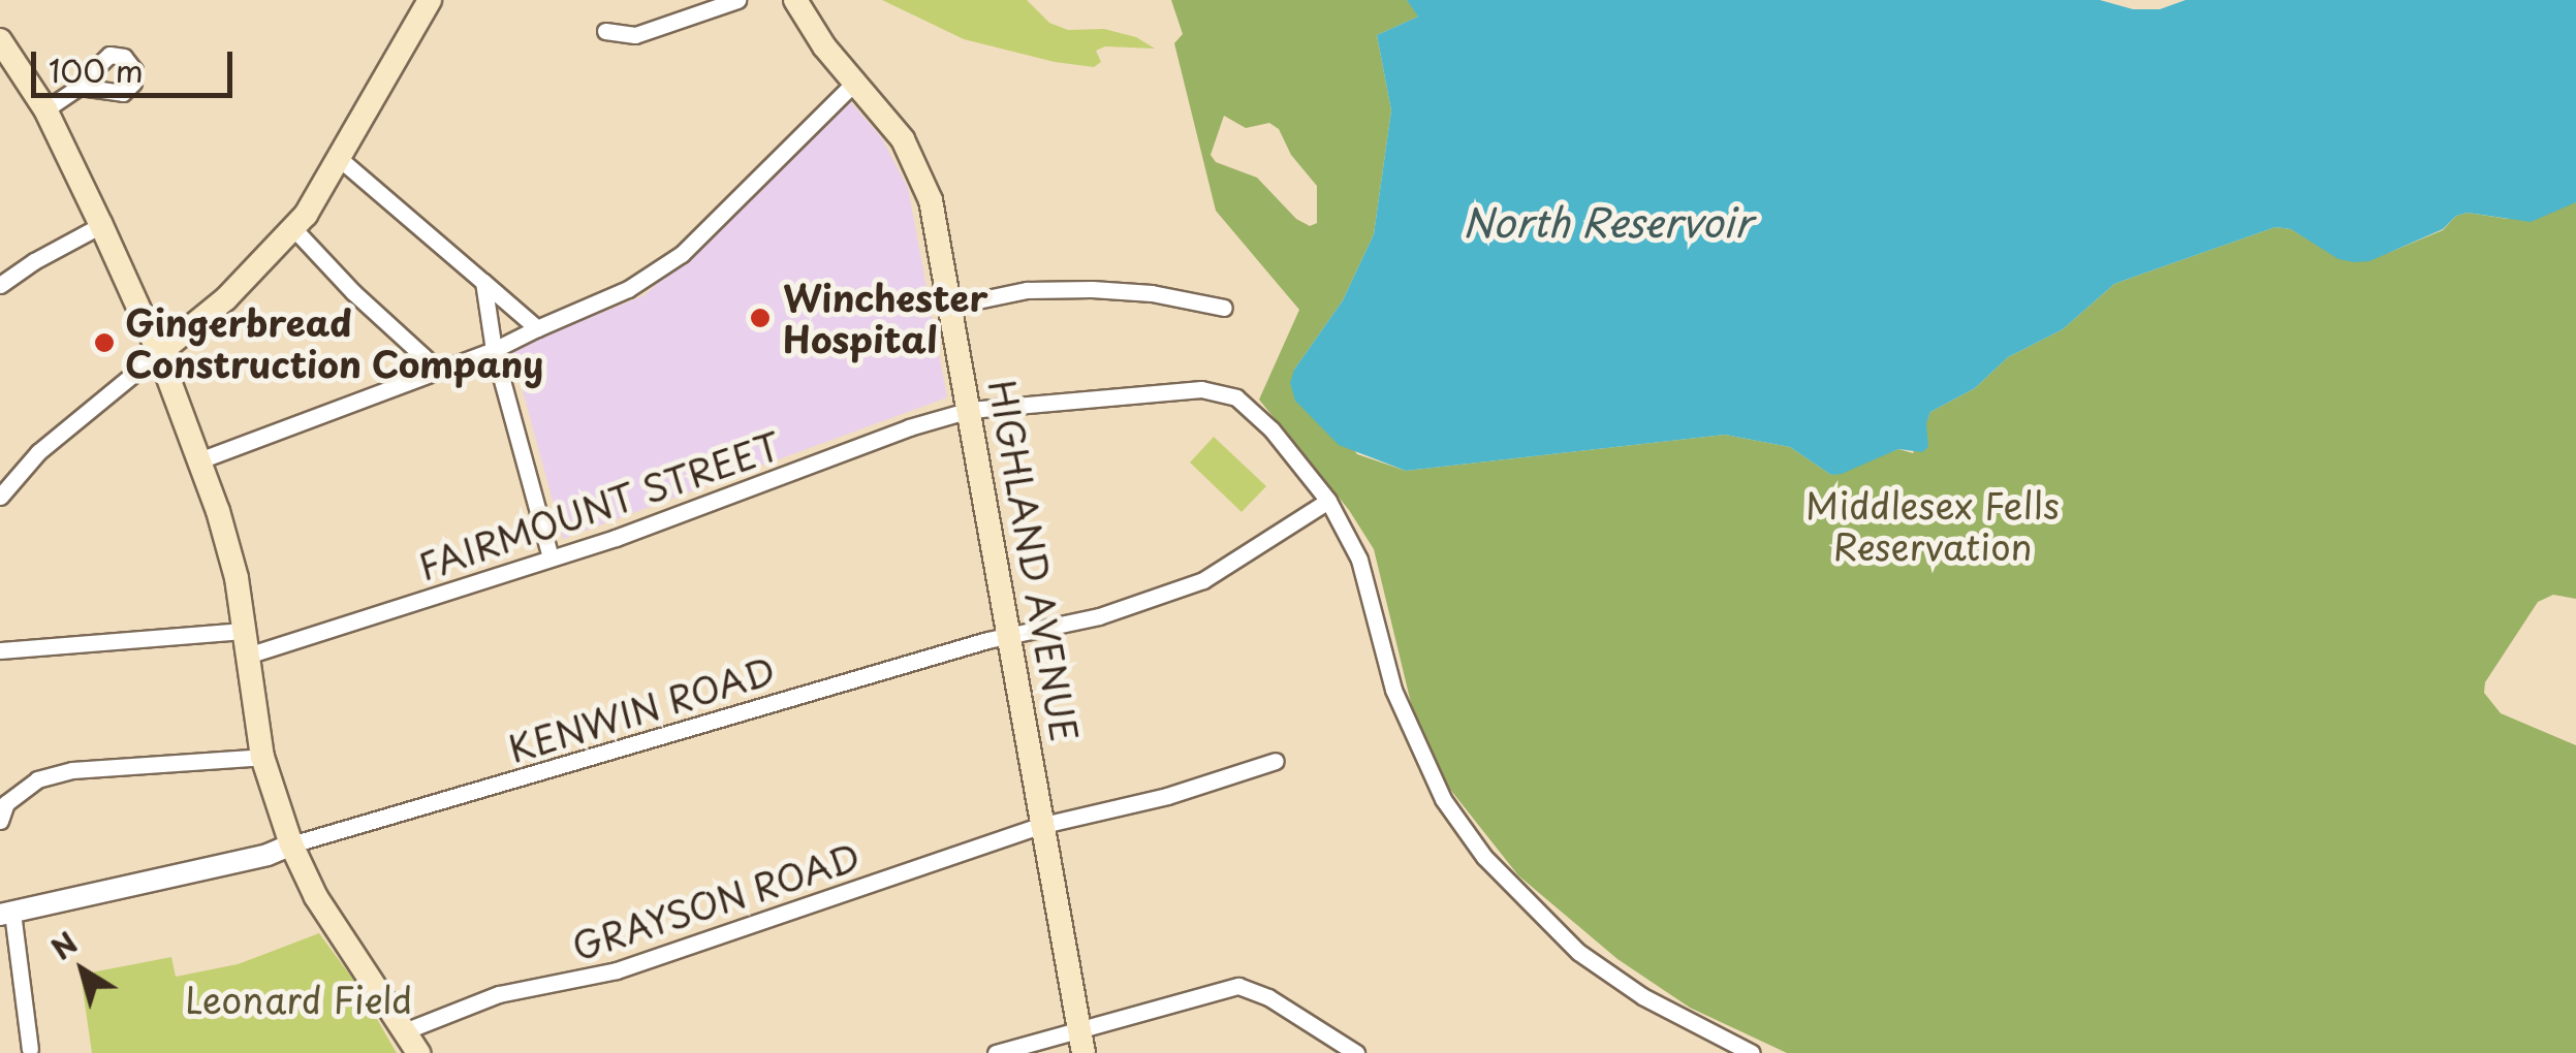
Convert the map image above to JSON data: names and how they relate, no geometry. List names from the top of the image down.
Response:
{
  "streets": {
    "main road": ["HIGHLAND AVENUE"],
    "street": ["FAIRMOUNT STREET", "KENWIN ROAD", "GRAYSON ROAD"]
  },
  "crossings": [
    ["FAIRMOUNT STREET", "HIGHLAND AVENUE"],
    ["FAIRMOUNT STREET", "KENWIN ROAD"],
    ["HIGHLAND AVENUE", "KENWIN ROAD"],
    ["HIGHLAND AVENUE", "GRAYSON ROAD"]
  ],
  "water": ["North Reservoir"],
  "parks": ["Middlesex Fells Reservation", "Leonard Field"],
  "places": ["Winchester Hospital", "Gingerbread Construction Company"],
  "scale_bar": "100 m",
  "north": "top left"
}
